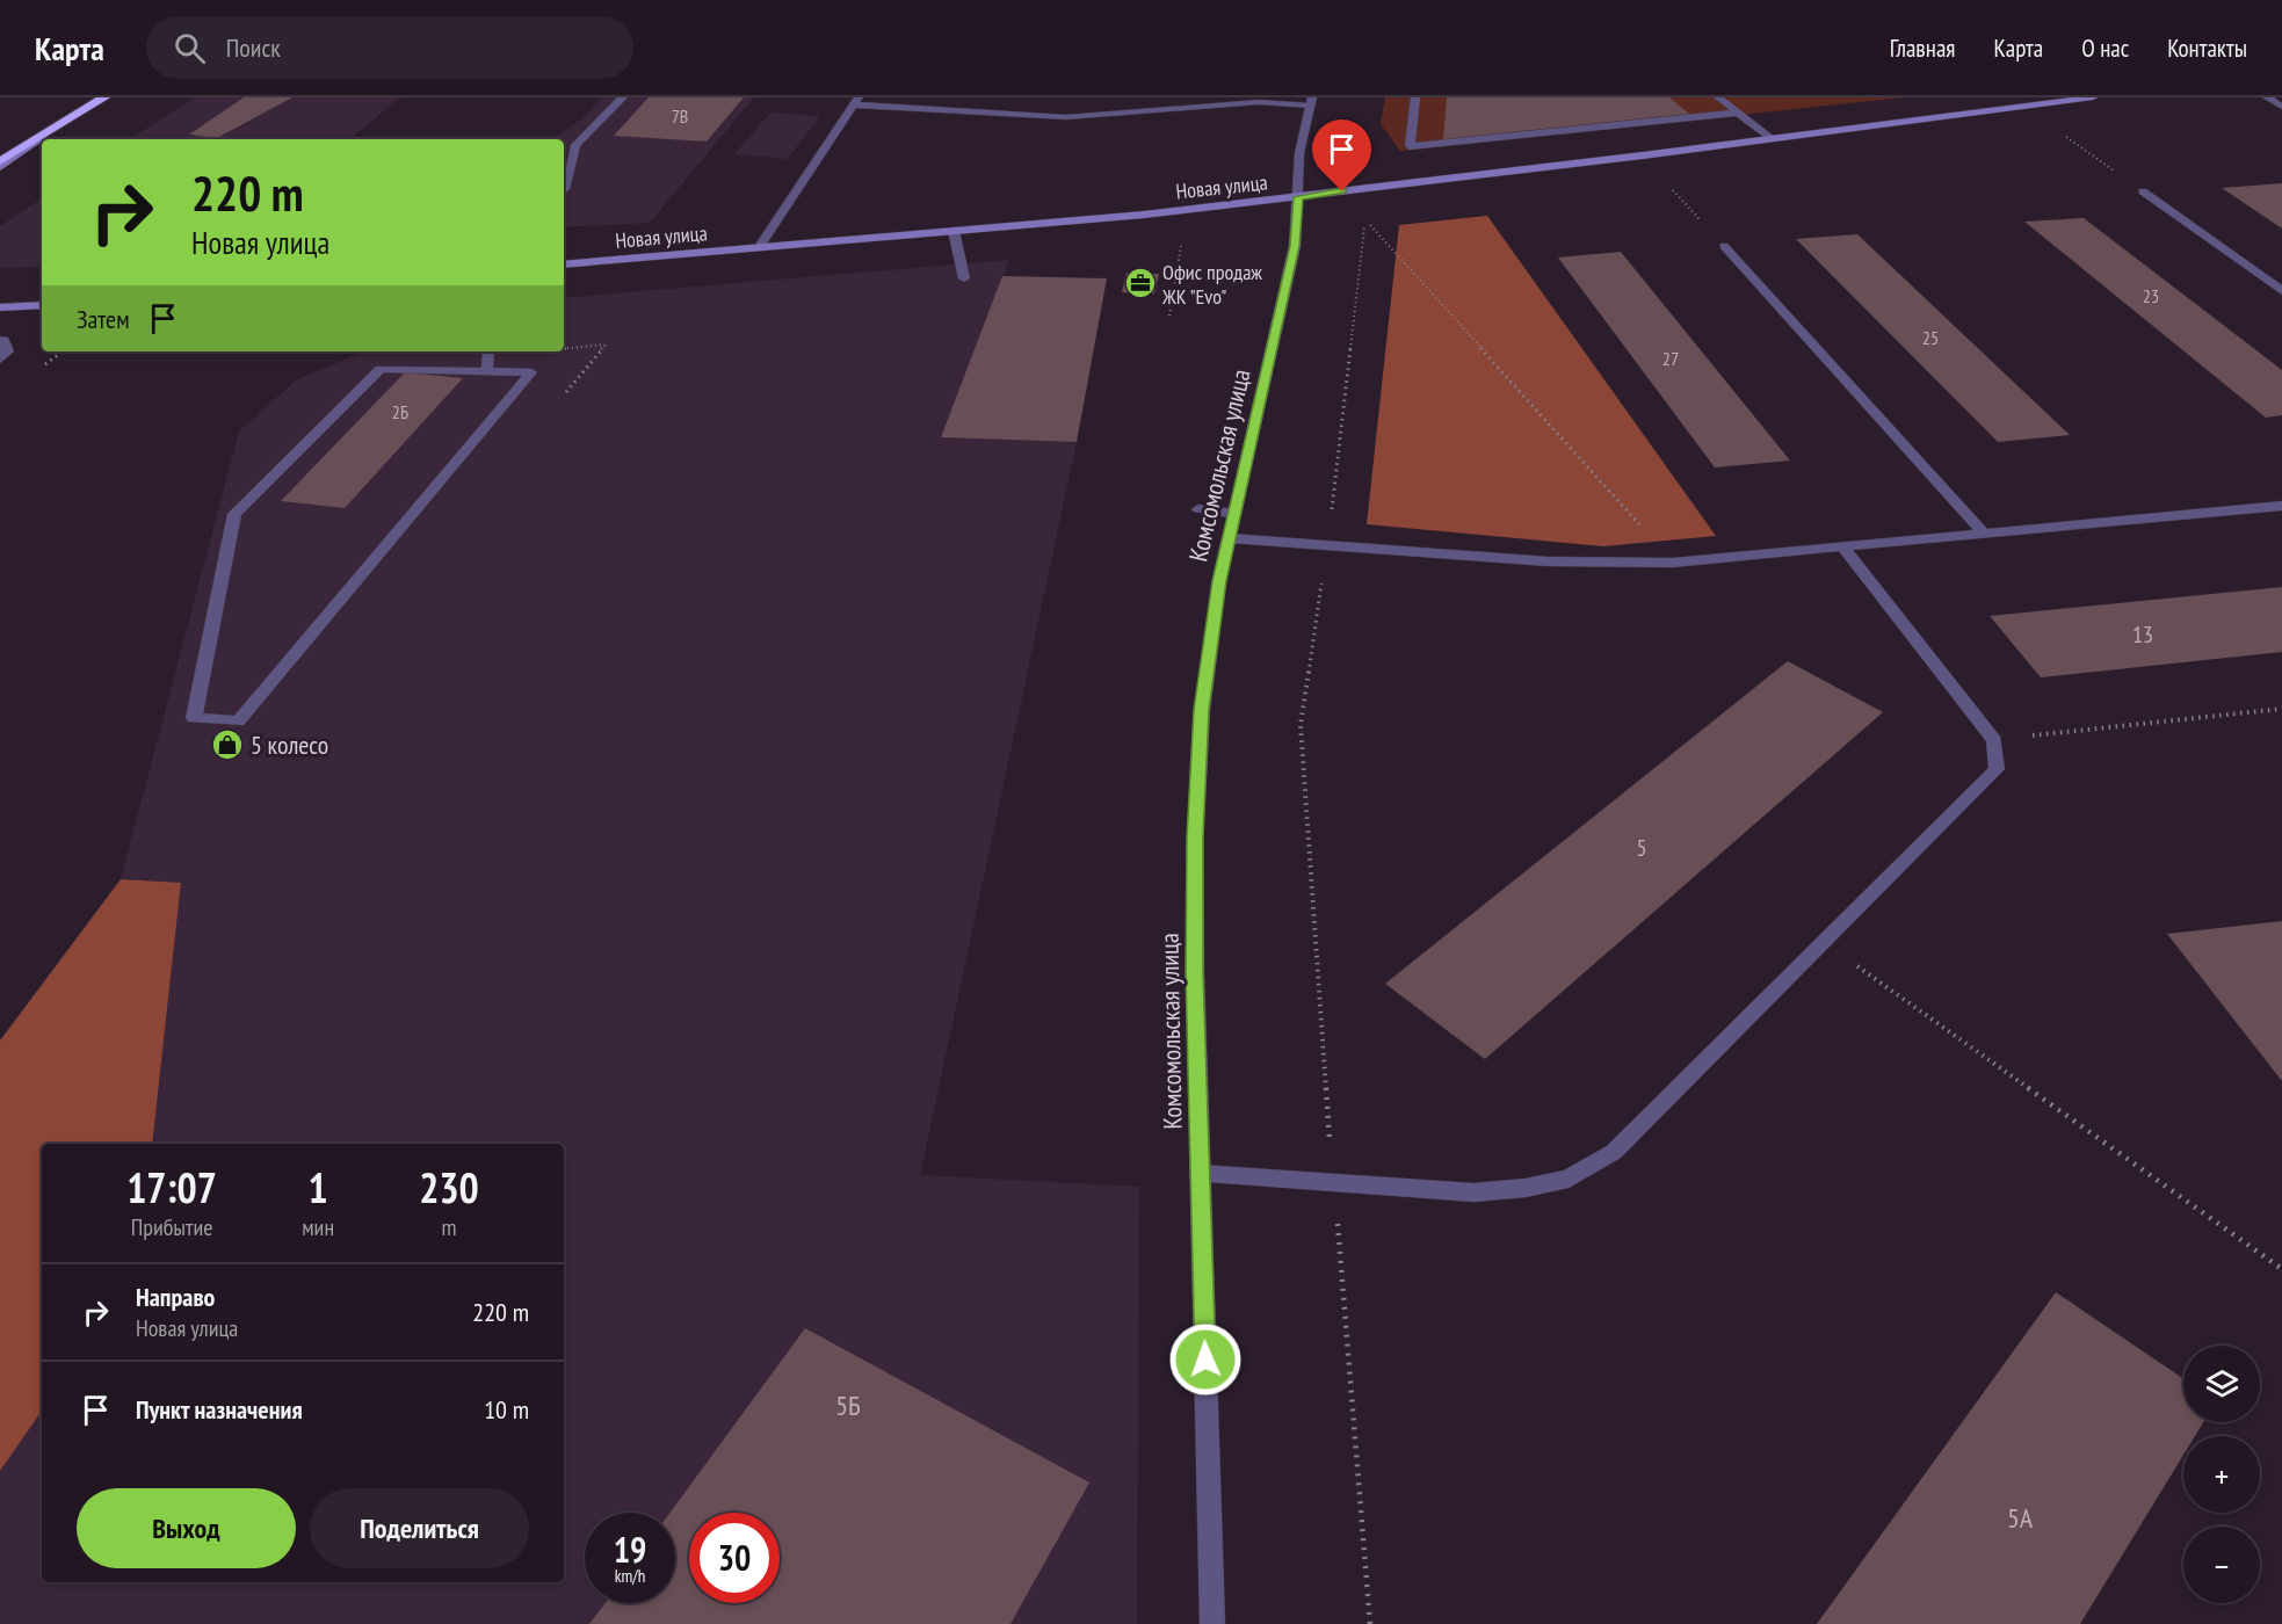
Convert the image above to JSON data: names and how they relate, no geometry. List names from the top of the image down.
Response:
{
  "streets": {
    "street": ["Новая улица", "Комсомольская улица"]
  },
  "crossings": [
    ["Новая улица", "Комсомольская улица"]
  ],
  "places": {
    "office": ["Офис продаж ЖК \"Evo\""],
    "shop": ["5 колесо"]
  },
  "house_numbers": [
    "7В",
    "23",
    "25",
    "27",
    "2Б",
    "13",
    "5",
    "5Б",
    "5А"
  ],
  "page": {
    "header": "Карта",
    "search": "Поиск",
    "nav": [
      "Главная",
      "Карта",
      "О нас",
      "Контакты"
    ],
    "turn": ["220 m", "Новая улица"],
    "then": "Затем",
    "eta": [
      "17:07",
      "Прибытие",
      "1",
      "мин",
      "230",
      "m"
    ],
    "list": [
      {
        "name": "Направо",
        "note": "Новая улица",
        "value": "220 m"
      },
      {
        "name": "Пункт назначения",
        "value": "10 m"
      }
    ],
    "map_buttons": ["+", "−"],
    "buttons": ["Выход", "Поделиться"],
    "speed": "19 km/h",
    "limit": "30"
  }
}
